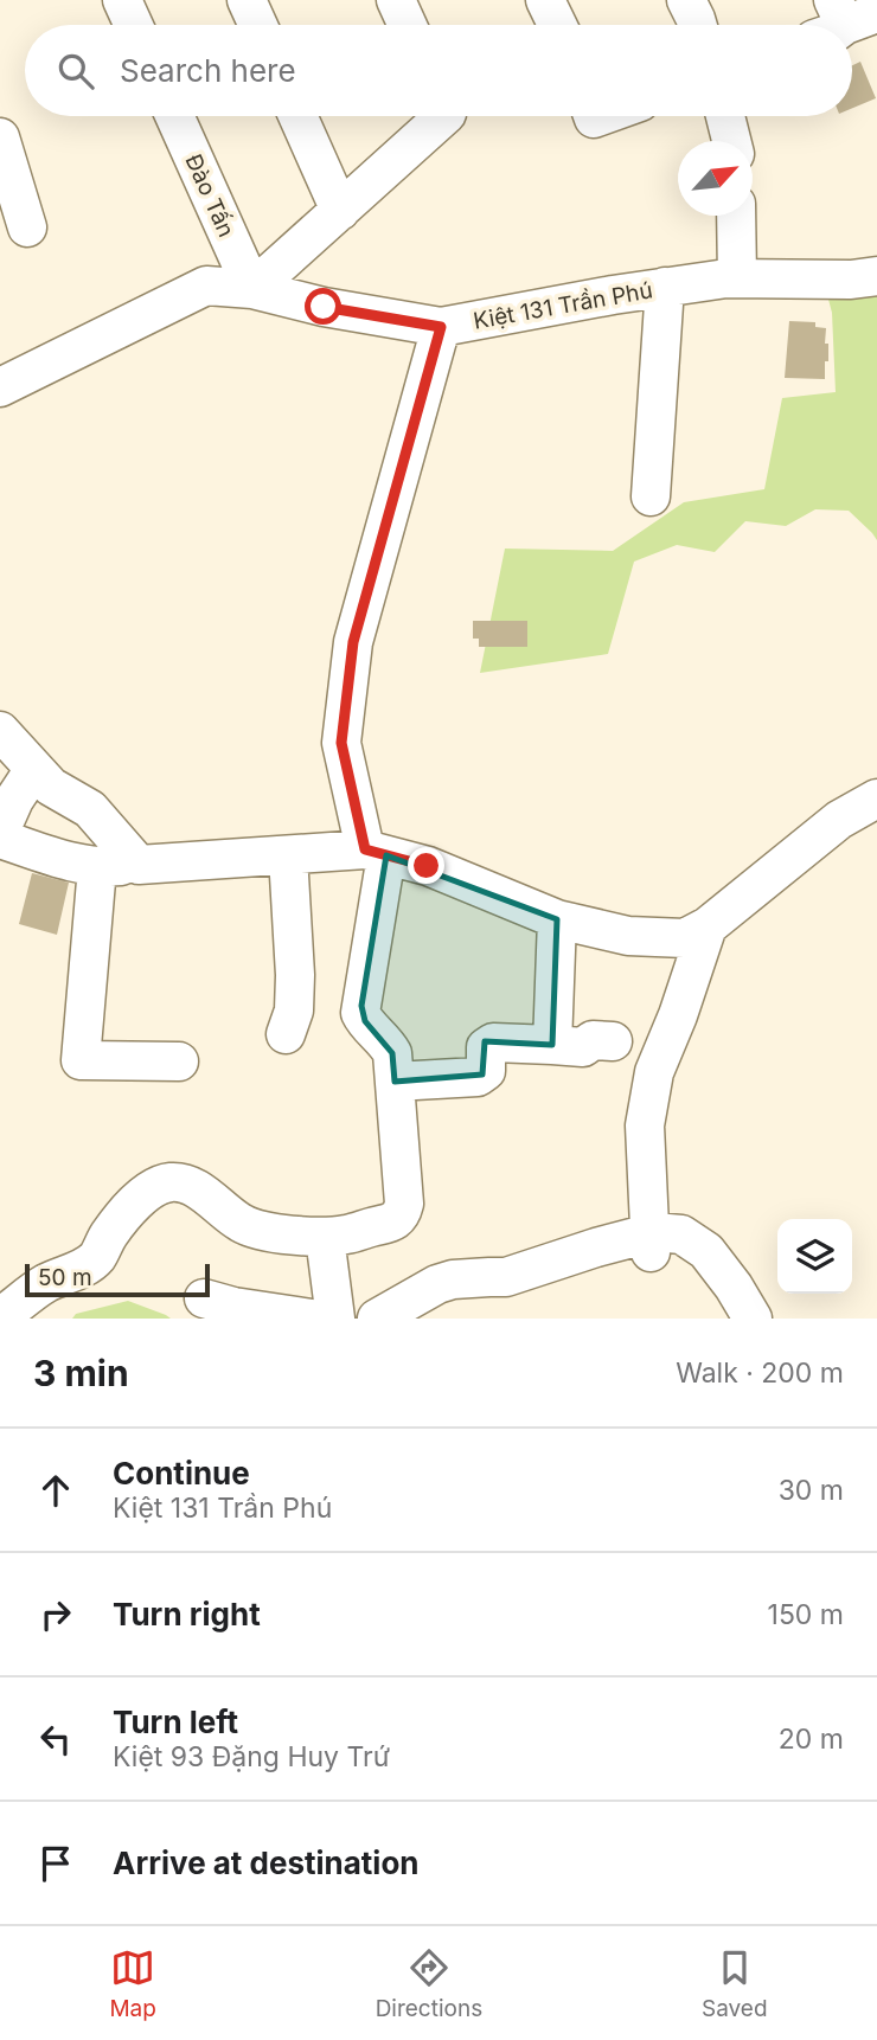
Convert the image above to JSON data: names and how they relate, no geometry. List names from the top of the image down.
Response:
{
  "streets": {
    "street": ["Đào Tấn", "Kiệt 131 Trần Phú"]
  },
  "crossings": [
    ["Đào Tấn", "Kiệt 131 Trần Phú"]
  ],
  "scale_bar": "50 m",
  "north": "top right",
  "page": {
    "search": "Search here",
    "scale": "50 m",
    "heading": ["3 min", "Walk · 200 m"],
    "list": [
      ["Continue", "Kiệt 131 Trần Phú", "30 m"],
      ["Turn right", "150 m"],
      ["Turn left", "Kiệt 93 Đặng Huy Trứ", "20 m"],
      "Arrive at destination"
    ],
    "nav": ["Map", "Directions", "Saved"]
  }
}
